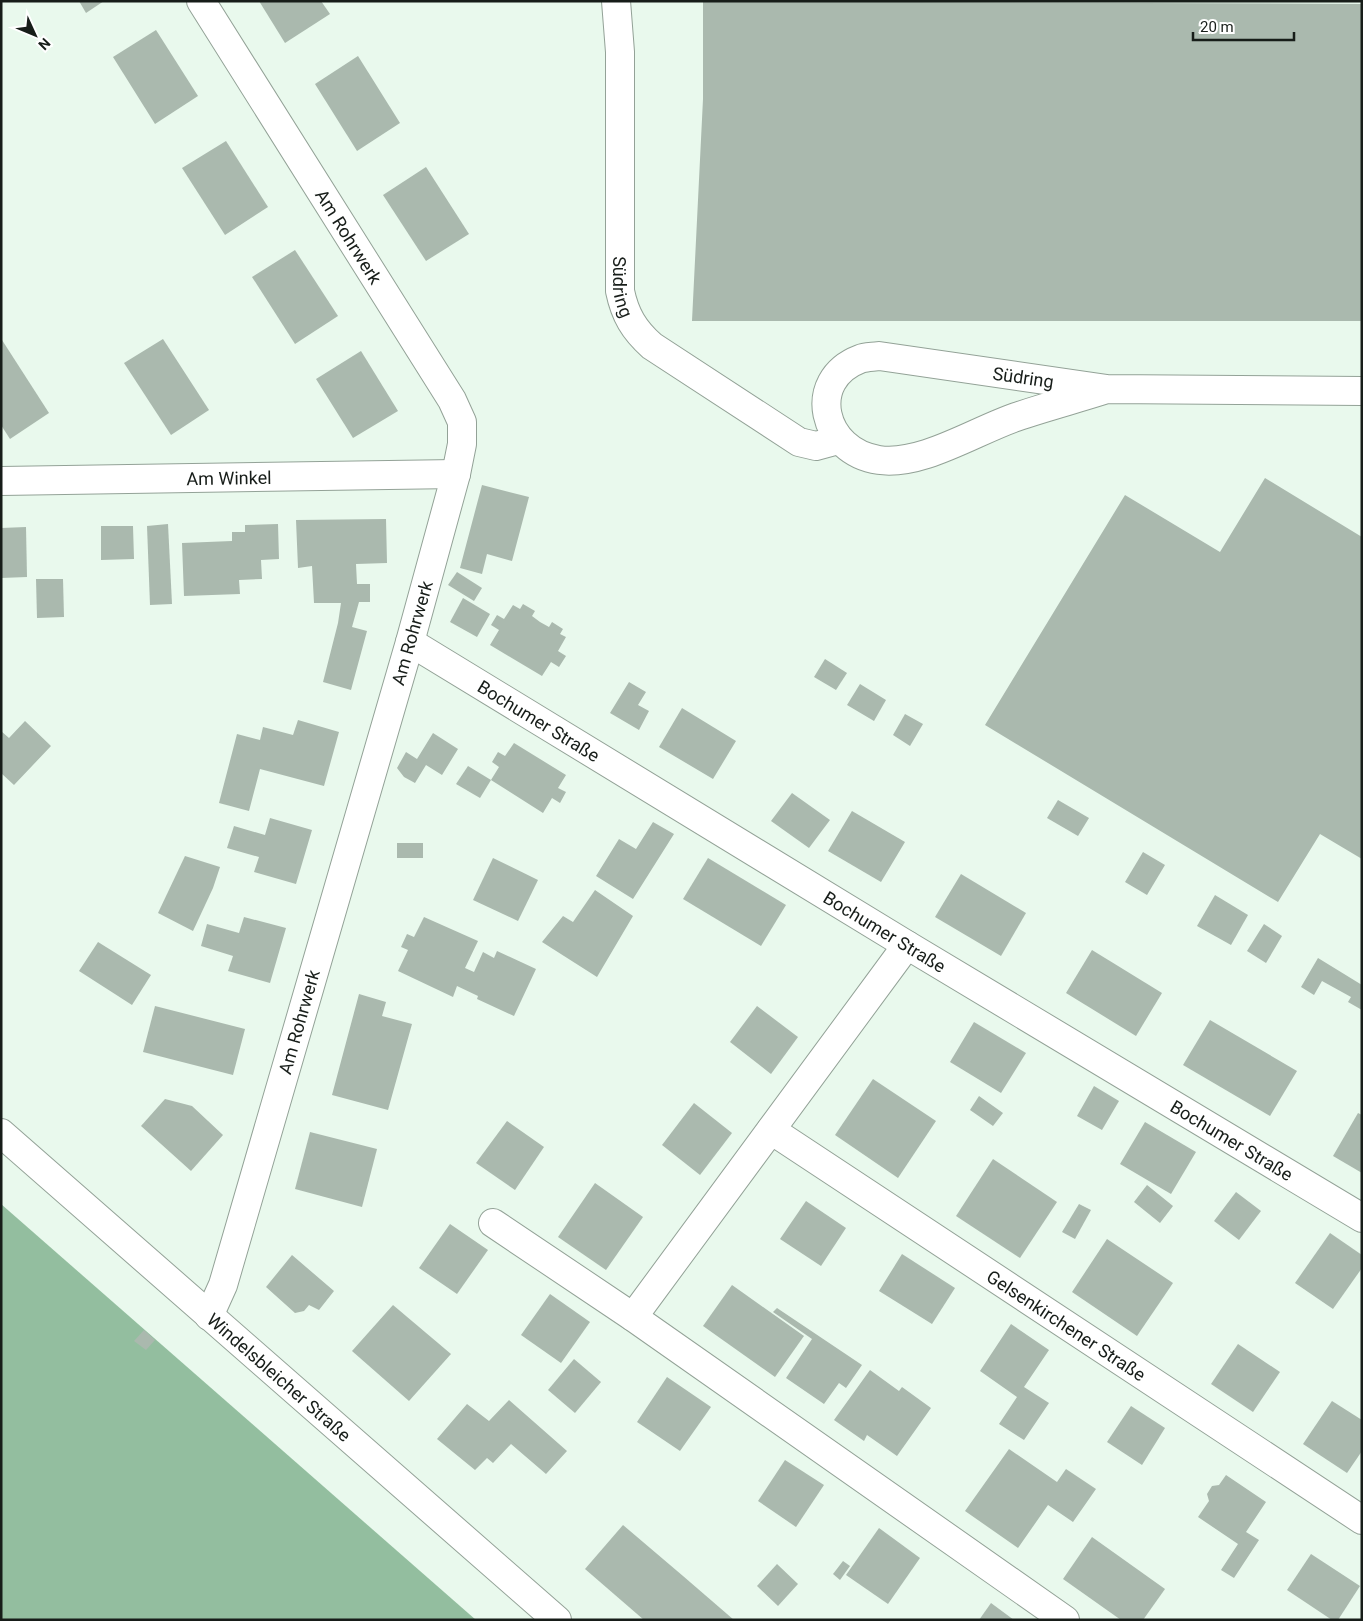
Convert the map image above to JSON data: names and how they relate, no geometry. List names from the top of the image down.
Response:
{
  "streets": {
    "street": [
      "Am Rohrwerk",
      "Südring",
      "Am Winkel",
      "Bochumer Straße",
      "Gelsenkirchener Straße",
      "Windelsbleicher Straße"
    ]
  },
  "crossings": [
    ["Am Rohrwerk", "Am Winkel"],
    ["Am Rohrwerk", "Bochumer Straße"],
    ["Am Rohrwerk", "Windelsbleicher Straße"]
  ],
  "scale_bar": "20 m",
  "north": "bottom right"
}
